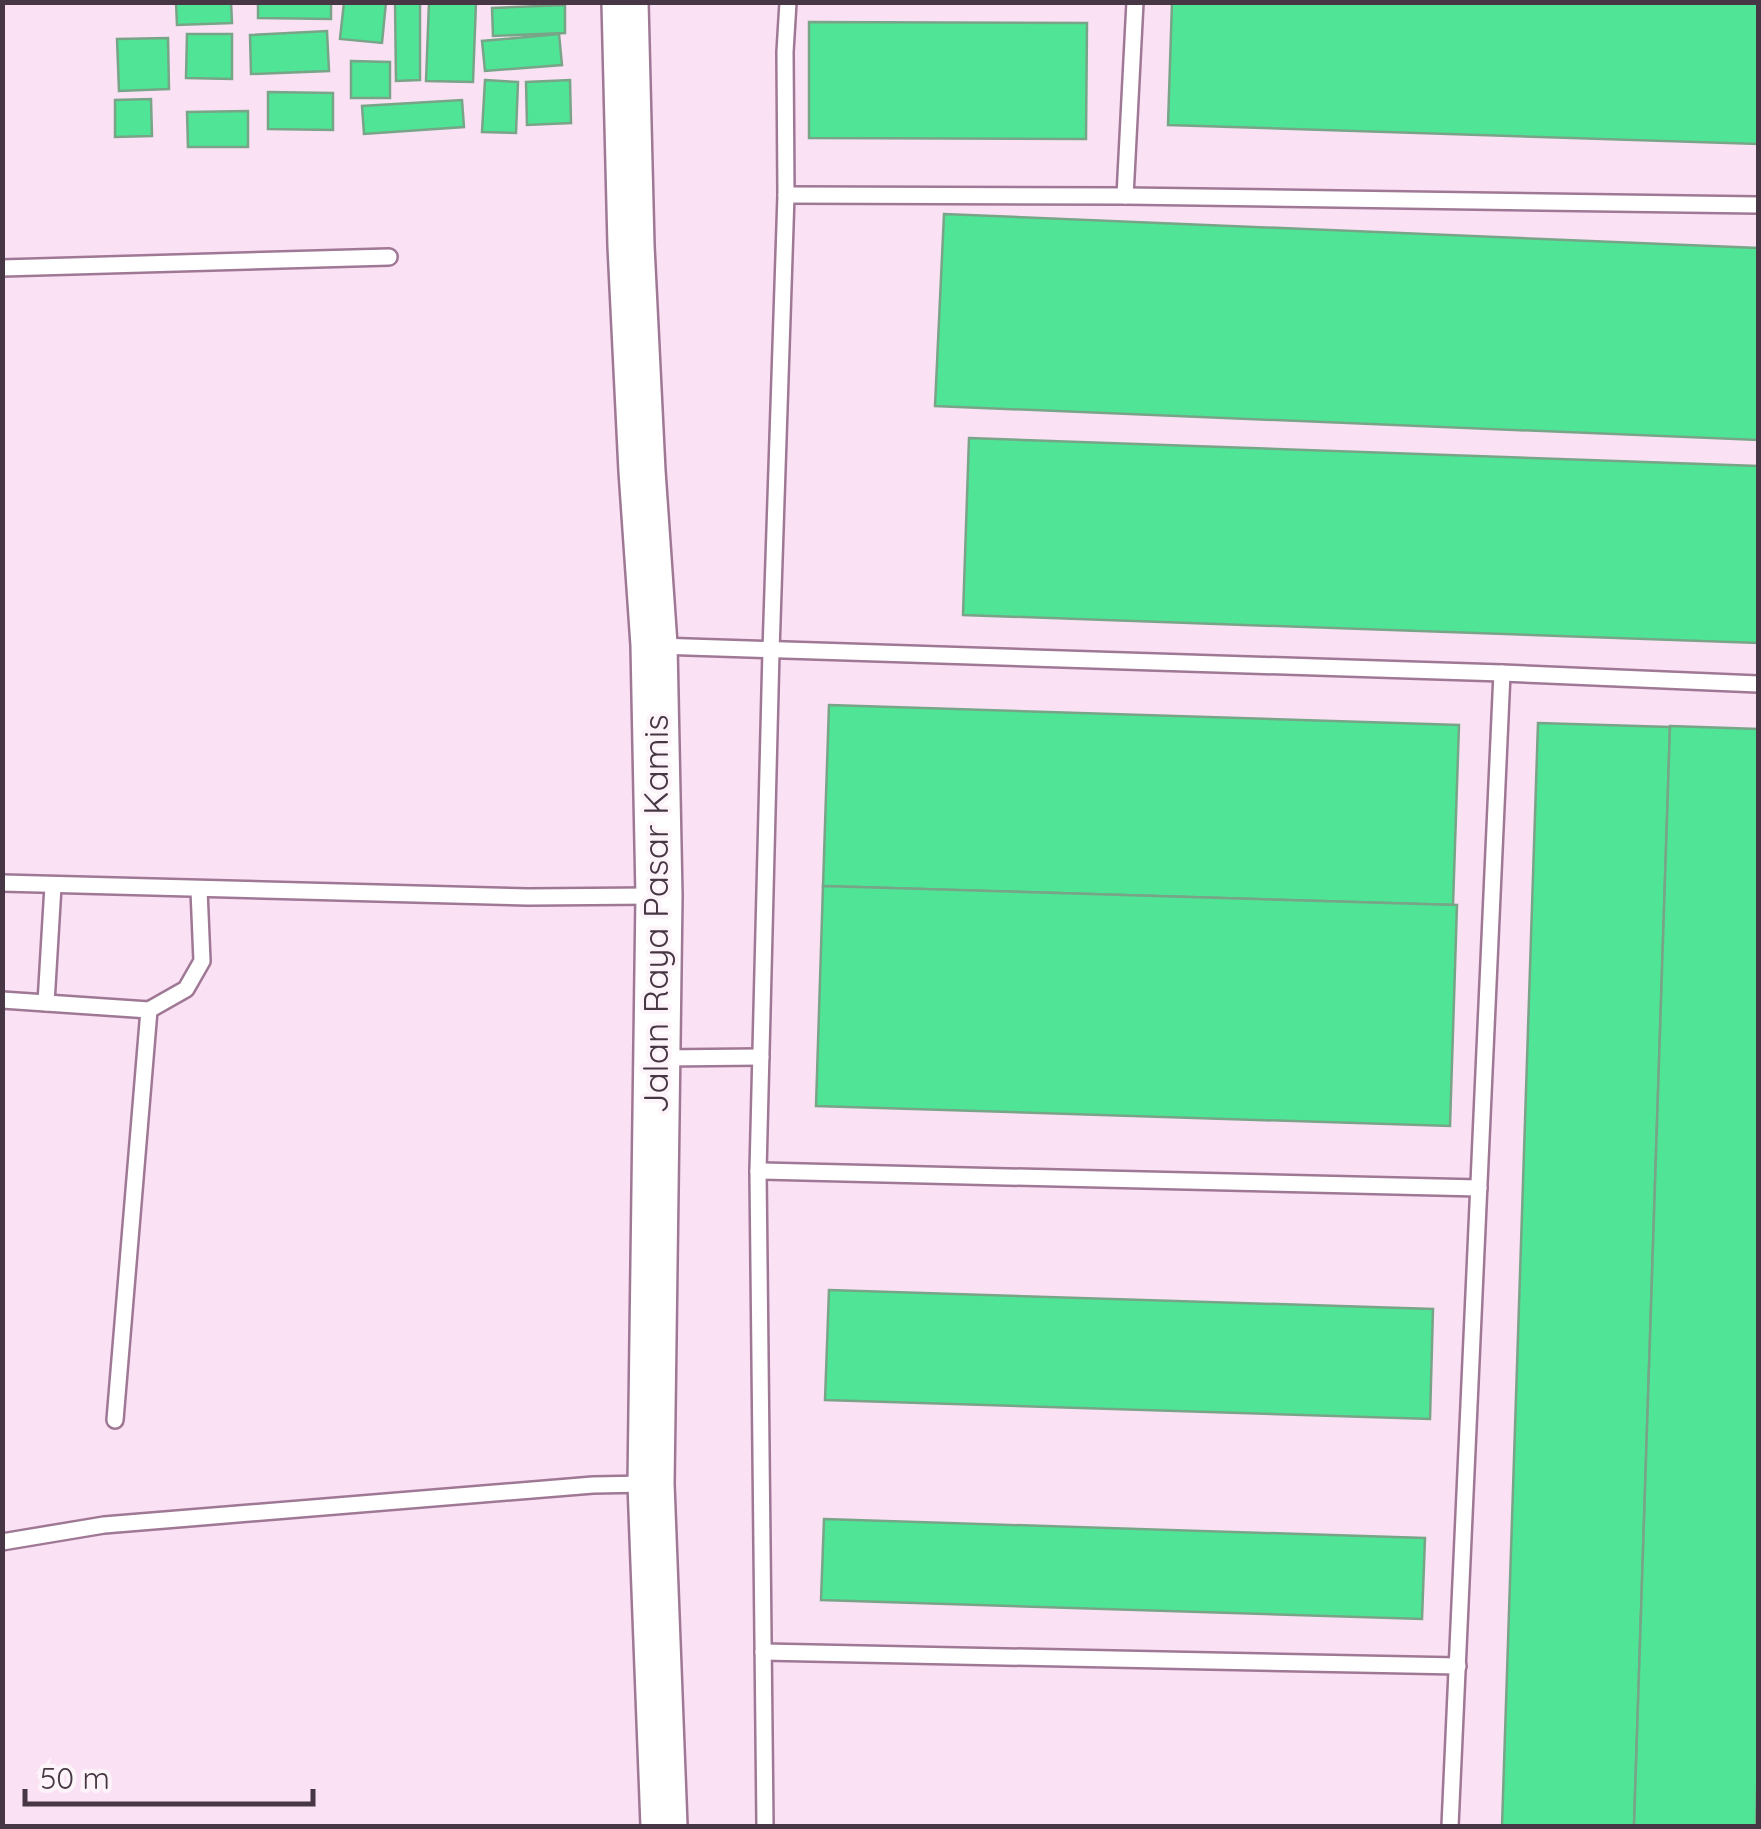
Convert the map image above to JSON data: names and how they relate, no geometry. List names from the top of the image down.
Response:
{
  "streets": {
    "main road": ["Jalan Raya Pasar Kamis"]
  },
  "scale_bar": "50 m"
}
